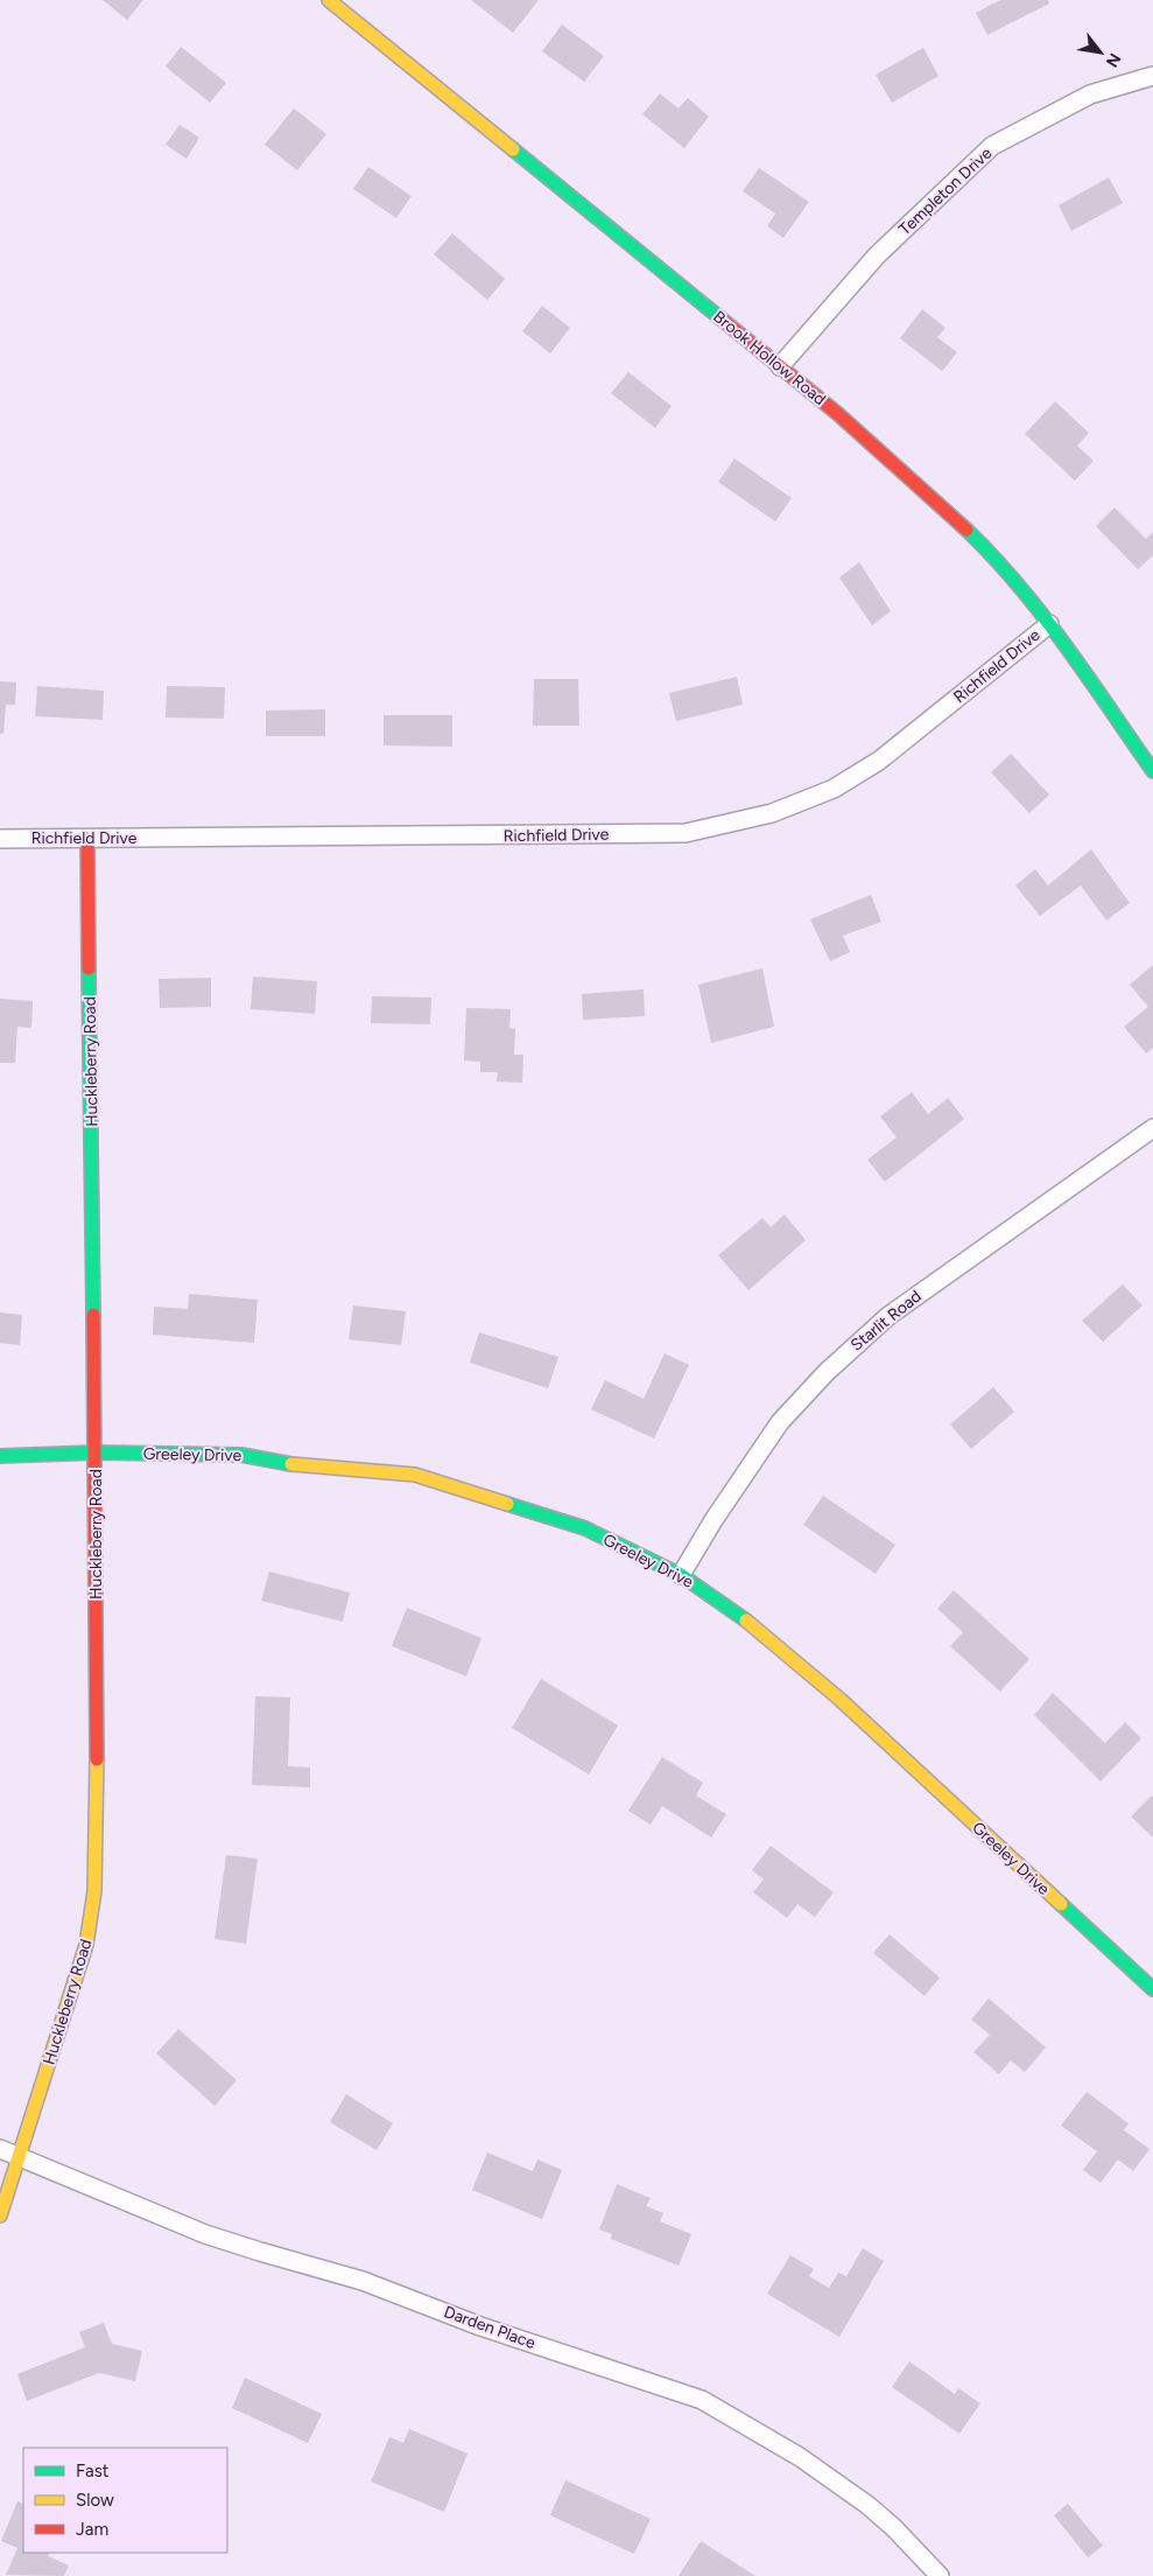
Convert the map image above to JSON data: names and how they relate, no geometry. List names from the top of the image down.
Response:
{
  "streets": {
    "street": [
      "Templeton Drive",
      "Brook Hollow Road",
      "Richfield Drive",
      "Huckleberry Road",
      "Starlit Road",
      "Greeley Drive",
      "Darden Place"
    ]
  },
  "crossings": [
    ["Templeton Drive", "Brook Hollow Road"],
    ["Brook Hollow Road", "Richfield Drive"],
    ["Richfield Drive", "Huckleberry Road"],
    ["Huckleberry Road", "Greeley Drive"],
    ["Huckleberry Road", "Darden Place"],
    ["Starlit Road", "Greeley Drive"]
  ],
  "legend": ["Fast", "Slow", "Jam"],
  "north": "bottom right"
}
